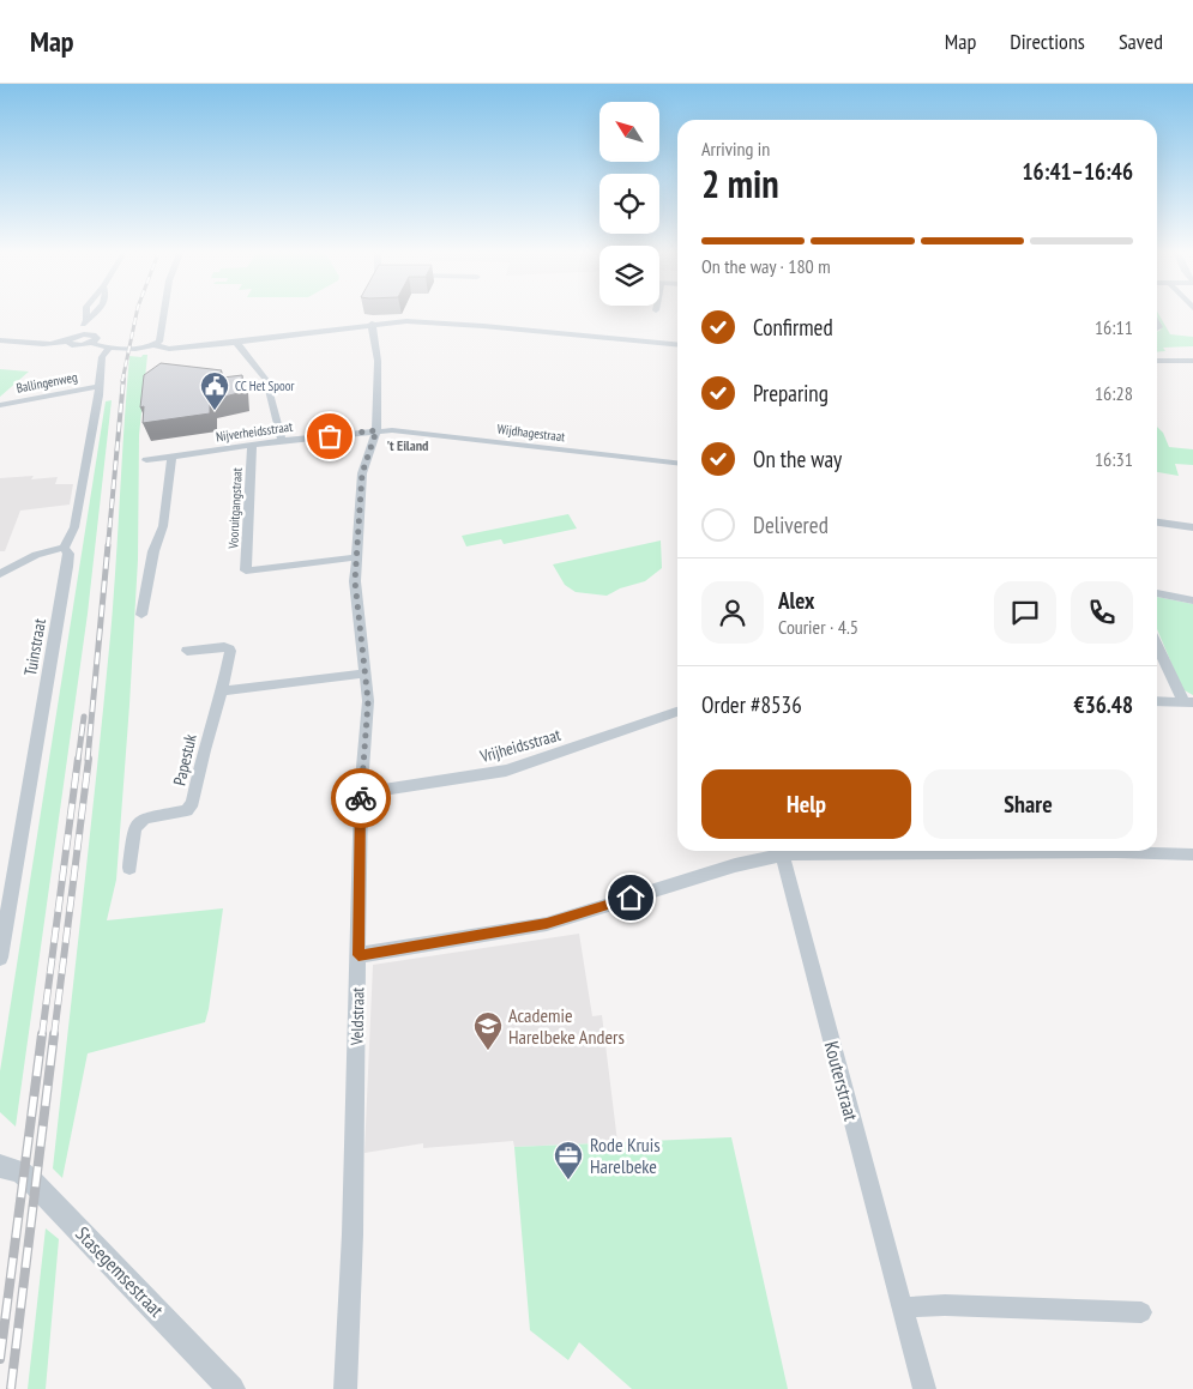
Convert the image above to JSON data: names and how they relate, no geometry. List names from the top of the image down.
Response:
{
  "streets": {
    "street": [
      "Ballingenweg",
      "Nijverheidsstraat",
      "Wijdhagestraat",
      "Vooruitgangstraat",
      "Tuinstraat",
      "Vrijheidsstraat",
      "Papestuk",
      "Veldstraat",
      "Kouterstraat",
      "Stasegemsestraat"
    ]
  },
  "crossings": [
    ["Ballingenweg", "Tuinstraat"],
    ["Nijverheidsstraat", "Wijdhagestraat"],
    ["Nijverheidsstraat", "Vooruitgangstraat"],
    ["Nijverheidsstraat", "Veldstraat"],
    ["Wijdhagestraat", "Veldstraat"],
    ["Vooruitgangstraat", "Veldstraat"],
    ["Vrijheidsstraat", "Veldstraat"]
  ],
  "districts": ["'t Eiland"],
  "places": {
    "public building": ["CC Het Spoor"],
    "school or university": ["Academie Harelbeke Anders"],
    "office": ["Rode Kruis Harelbeke"]
  },
  "north": "top left",
  "page": {
    "header": "Map",
    "nav": ["Map", "Directions", "Saved"],
    "heading": ["2 min", "Arriving in", "16:41–16:46"],
    "panel": [
      "Alex",
      "Courier · 4.5",
      "Order #8536",
      "€36.48"
    ],
    "bar": "On the way · 180 m",
    "list": [
      ["Confirmed", "16:11"],
      ["Preparing", "16:28"],
      ["On the way", "16:31"],
      "Delivered"
    ],
    "buttons": ["Help", "Share"]
  }
}
